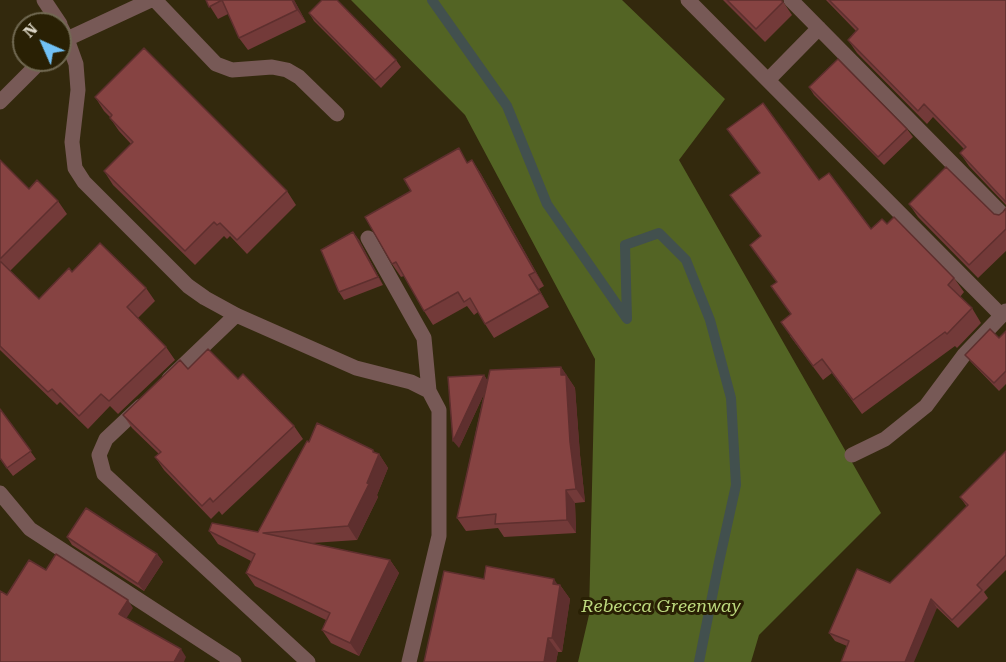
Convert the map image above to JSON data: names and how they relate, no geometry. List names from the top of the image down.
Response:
{
  "parks": ["Rebecca Greenway"],
  "north": "top left"
}
